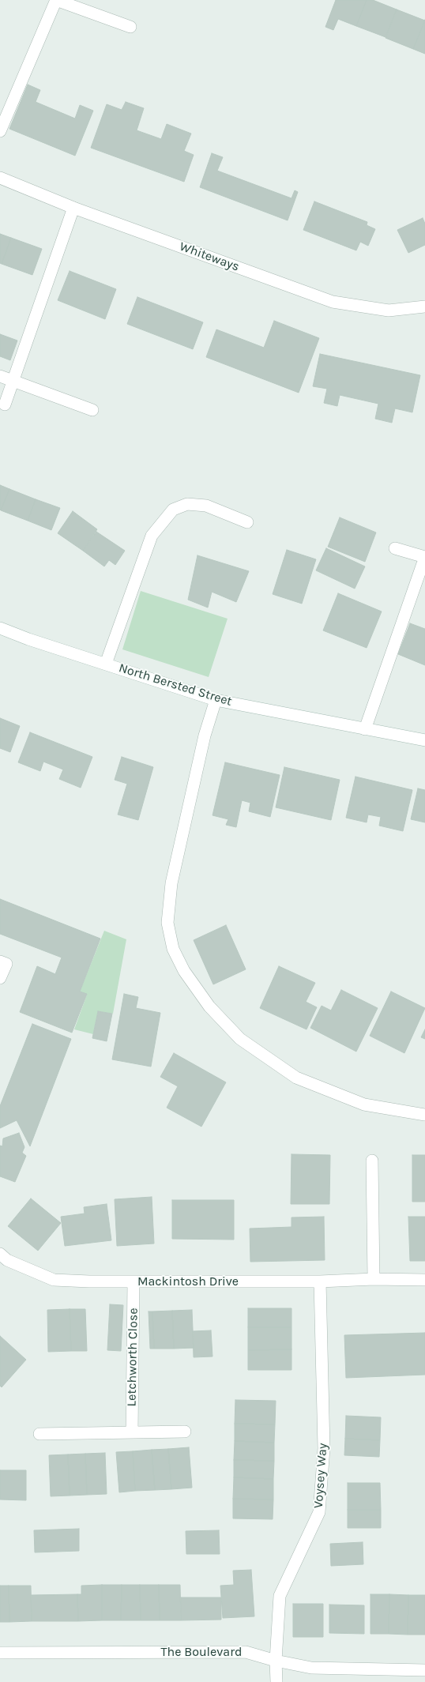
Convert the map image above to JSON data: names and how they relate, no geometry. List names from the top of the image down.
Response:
{
  "streets": {
    "street": [
      "Whiteways",
      "North Bersted Street",
      "Mackintosh Drive",
      "Letchworth Close",
      "Voysey Way",
      "The Boulevard"
    ]
  },
  "crossings": [
    ["Mackintosh Drive", "Letchworth Close"],
    ["Mackintosh Drive", "Voysey Way"],
    ["Voysey Way", "The Boulevard"]
  ]
}
